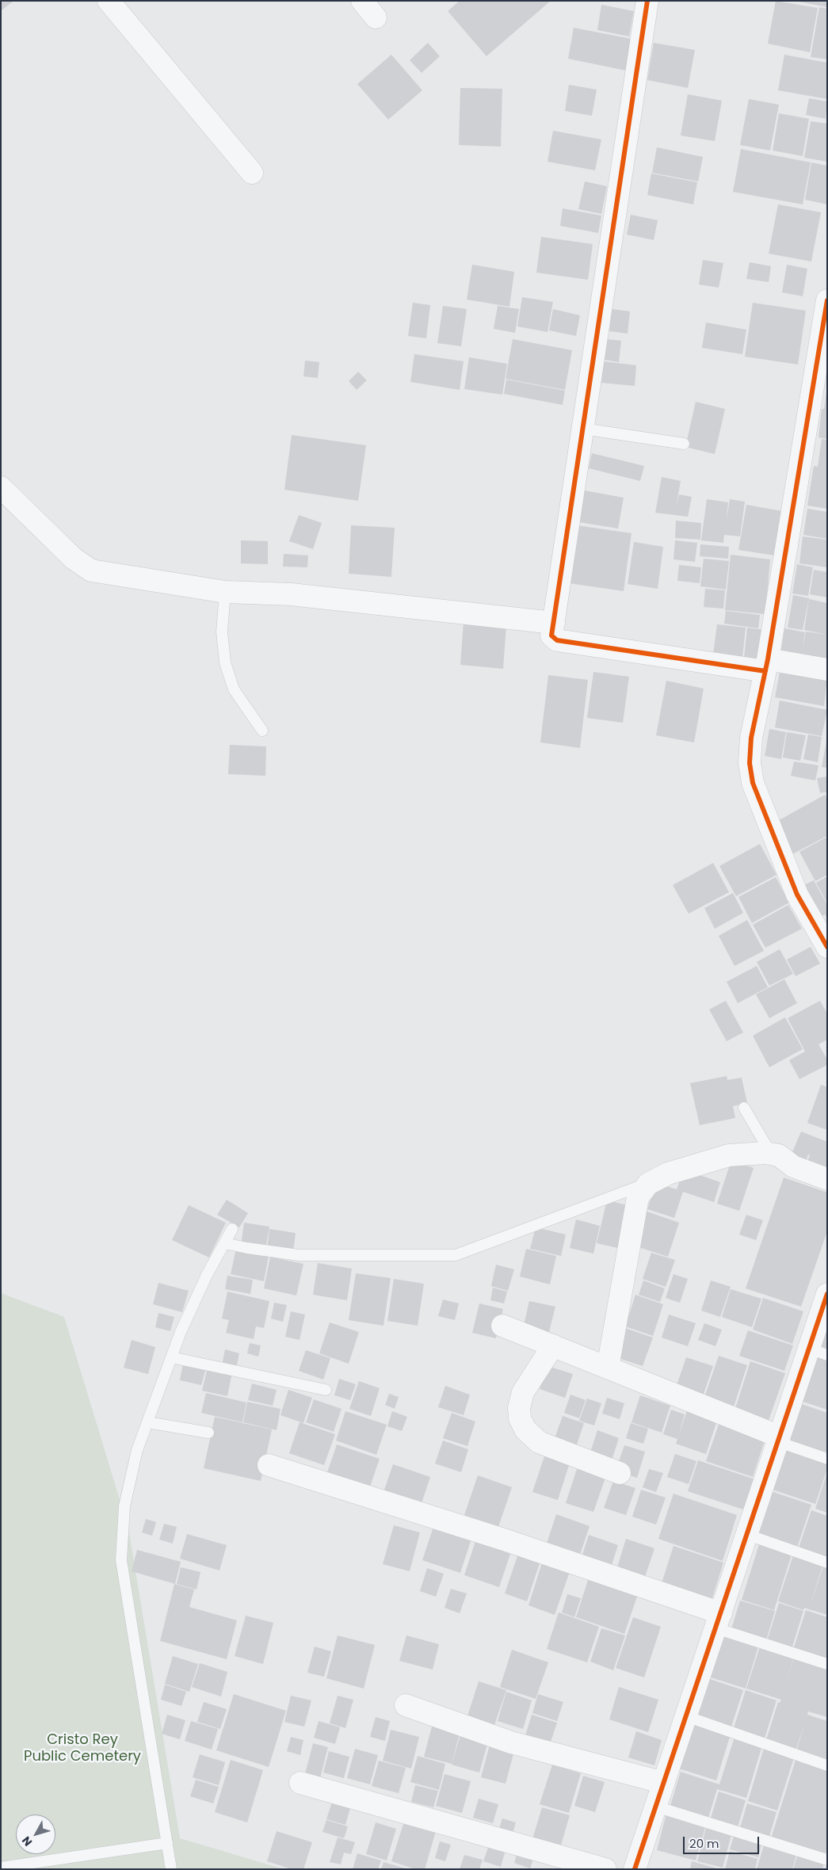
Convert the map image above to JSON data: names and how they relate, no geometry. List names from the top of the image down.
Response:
{
  "parks": ["Cristo Rey Public Cemetery"],
  "scale_bar": "20 m",
  "north": "bottom left"
}
